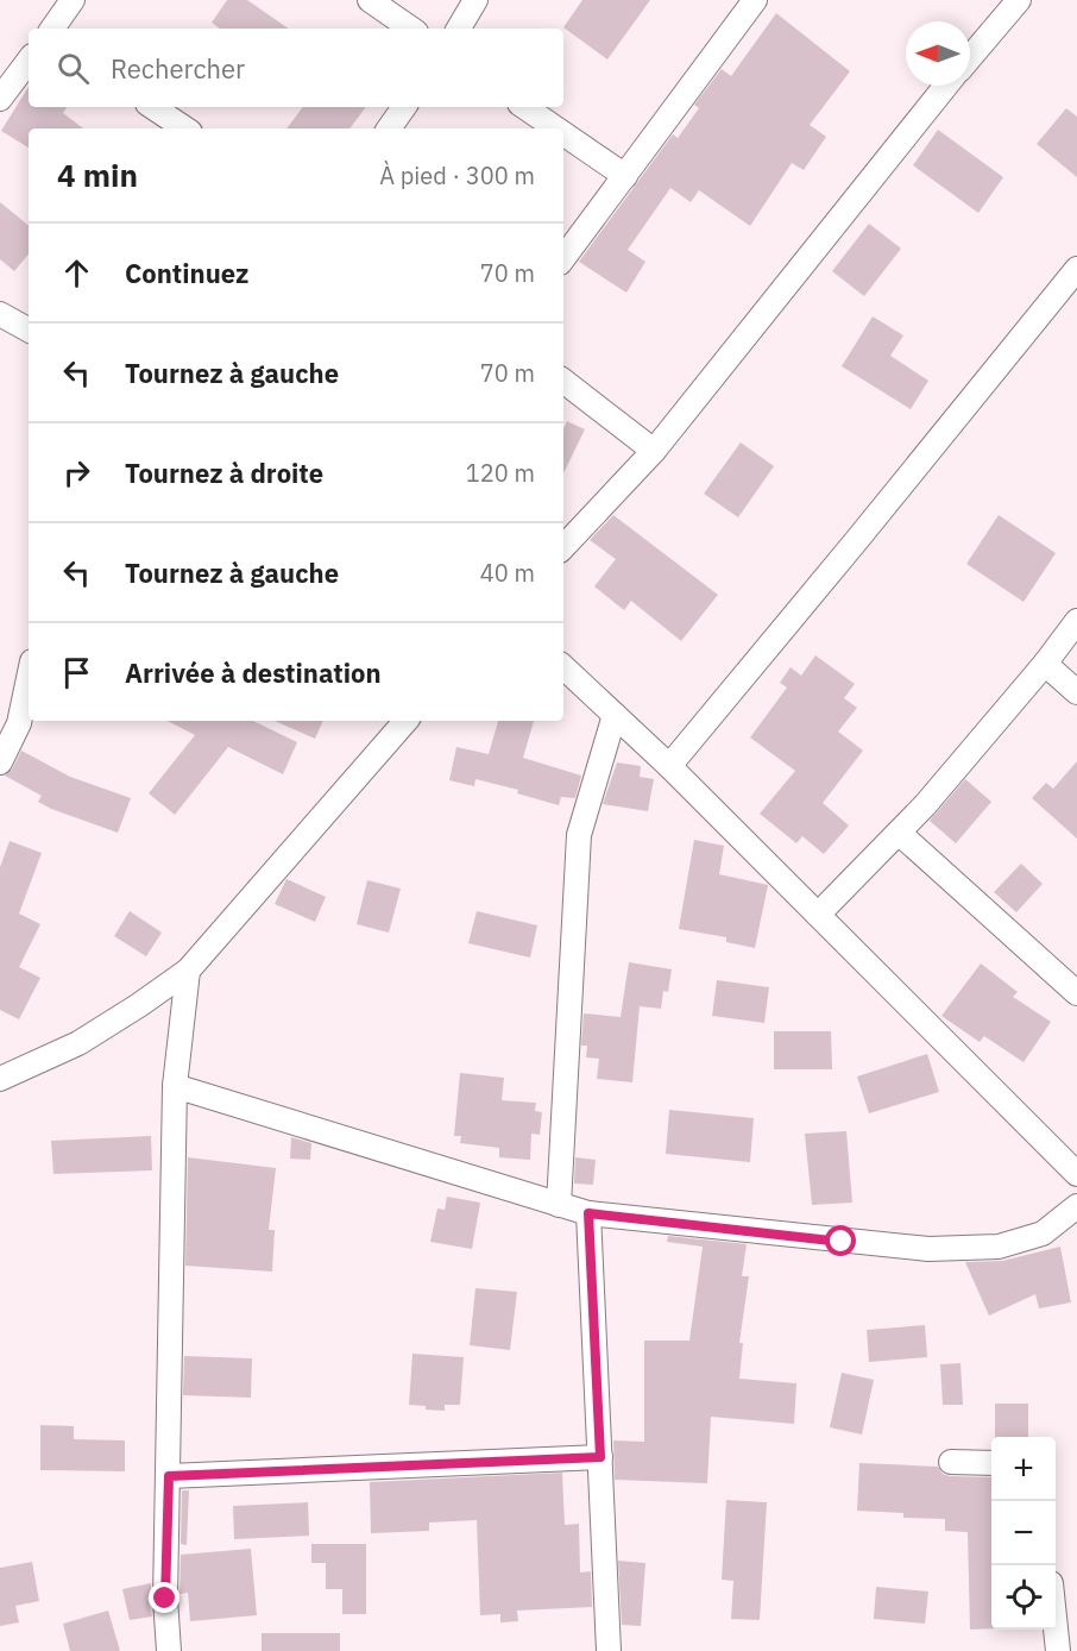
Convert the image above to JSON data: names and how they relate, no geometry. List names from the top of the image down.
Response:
{
  "north": "left",
  "page": {
    "search": "Rechercher",
    "heading": ["4 min", "À pied · 300 m"],
    "list": [
      ["Continuez", "70 m"],
      ["Tournez à gauche", "70 m"],
      ["Tournez à droite", "120 m"],
      ["Tournez à gauche", "40 m"],
      "Arrivée à destination"
    ],
    "map_buttons": ["+", "−"]
  }
}
